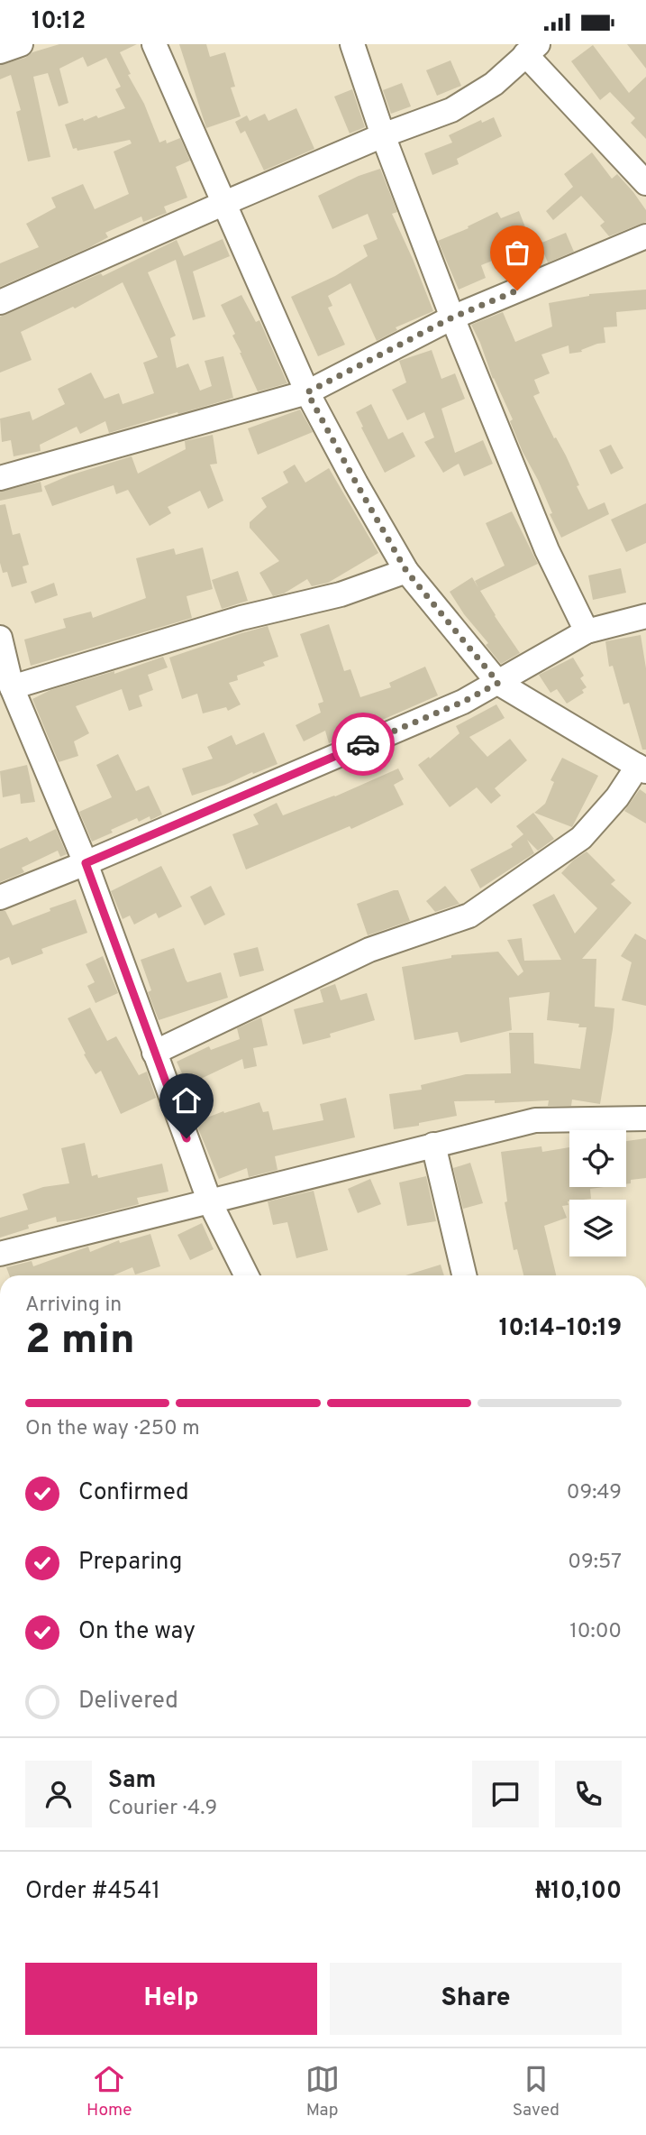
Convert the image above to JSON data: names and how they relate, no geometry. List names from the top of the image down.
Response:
{
  "page": {
    "status": "10:12",
    "heading": ["2 min", "Arriving in", "10:14–10:19"],
    "panel": [
      "Sam",
      "Courier · 4.9",
      "Order #4541",
      "₦10,100"
    ],
    "bar": "On the way · 250 m",
    "list": [
      ["Confirmed", "09:49"],
      ["Preparing", "09:57"],
      ["On the way", "10:00"],
      "Delivered"
    ],
    "buttons": ["Help", "Share"],
    "tabs": ["Home", "Map", "Saved"]
  }
}
